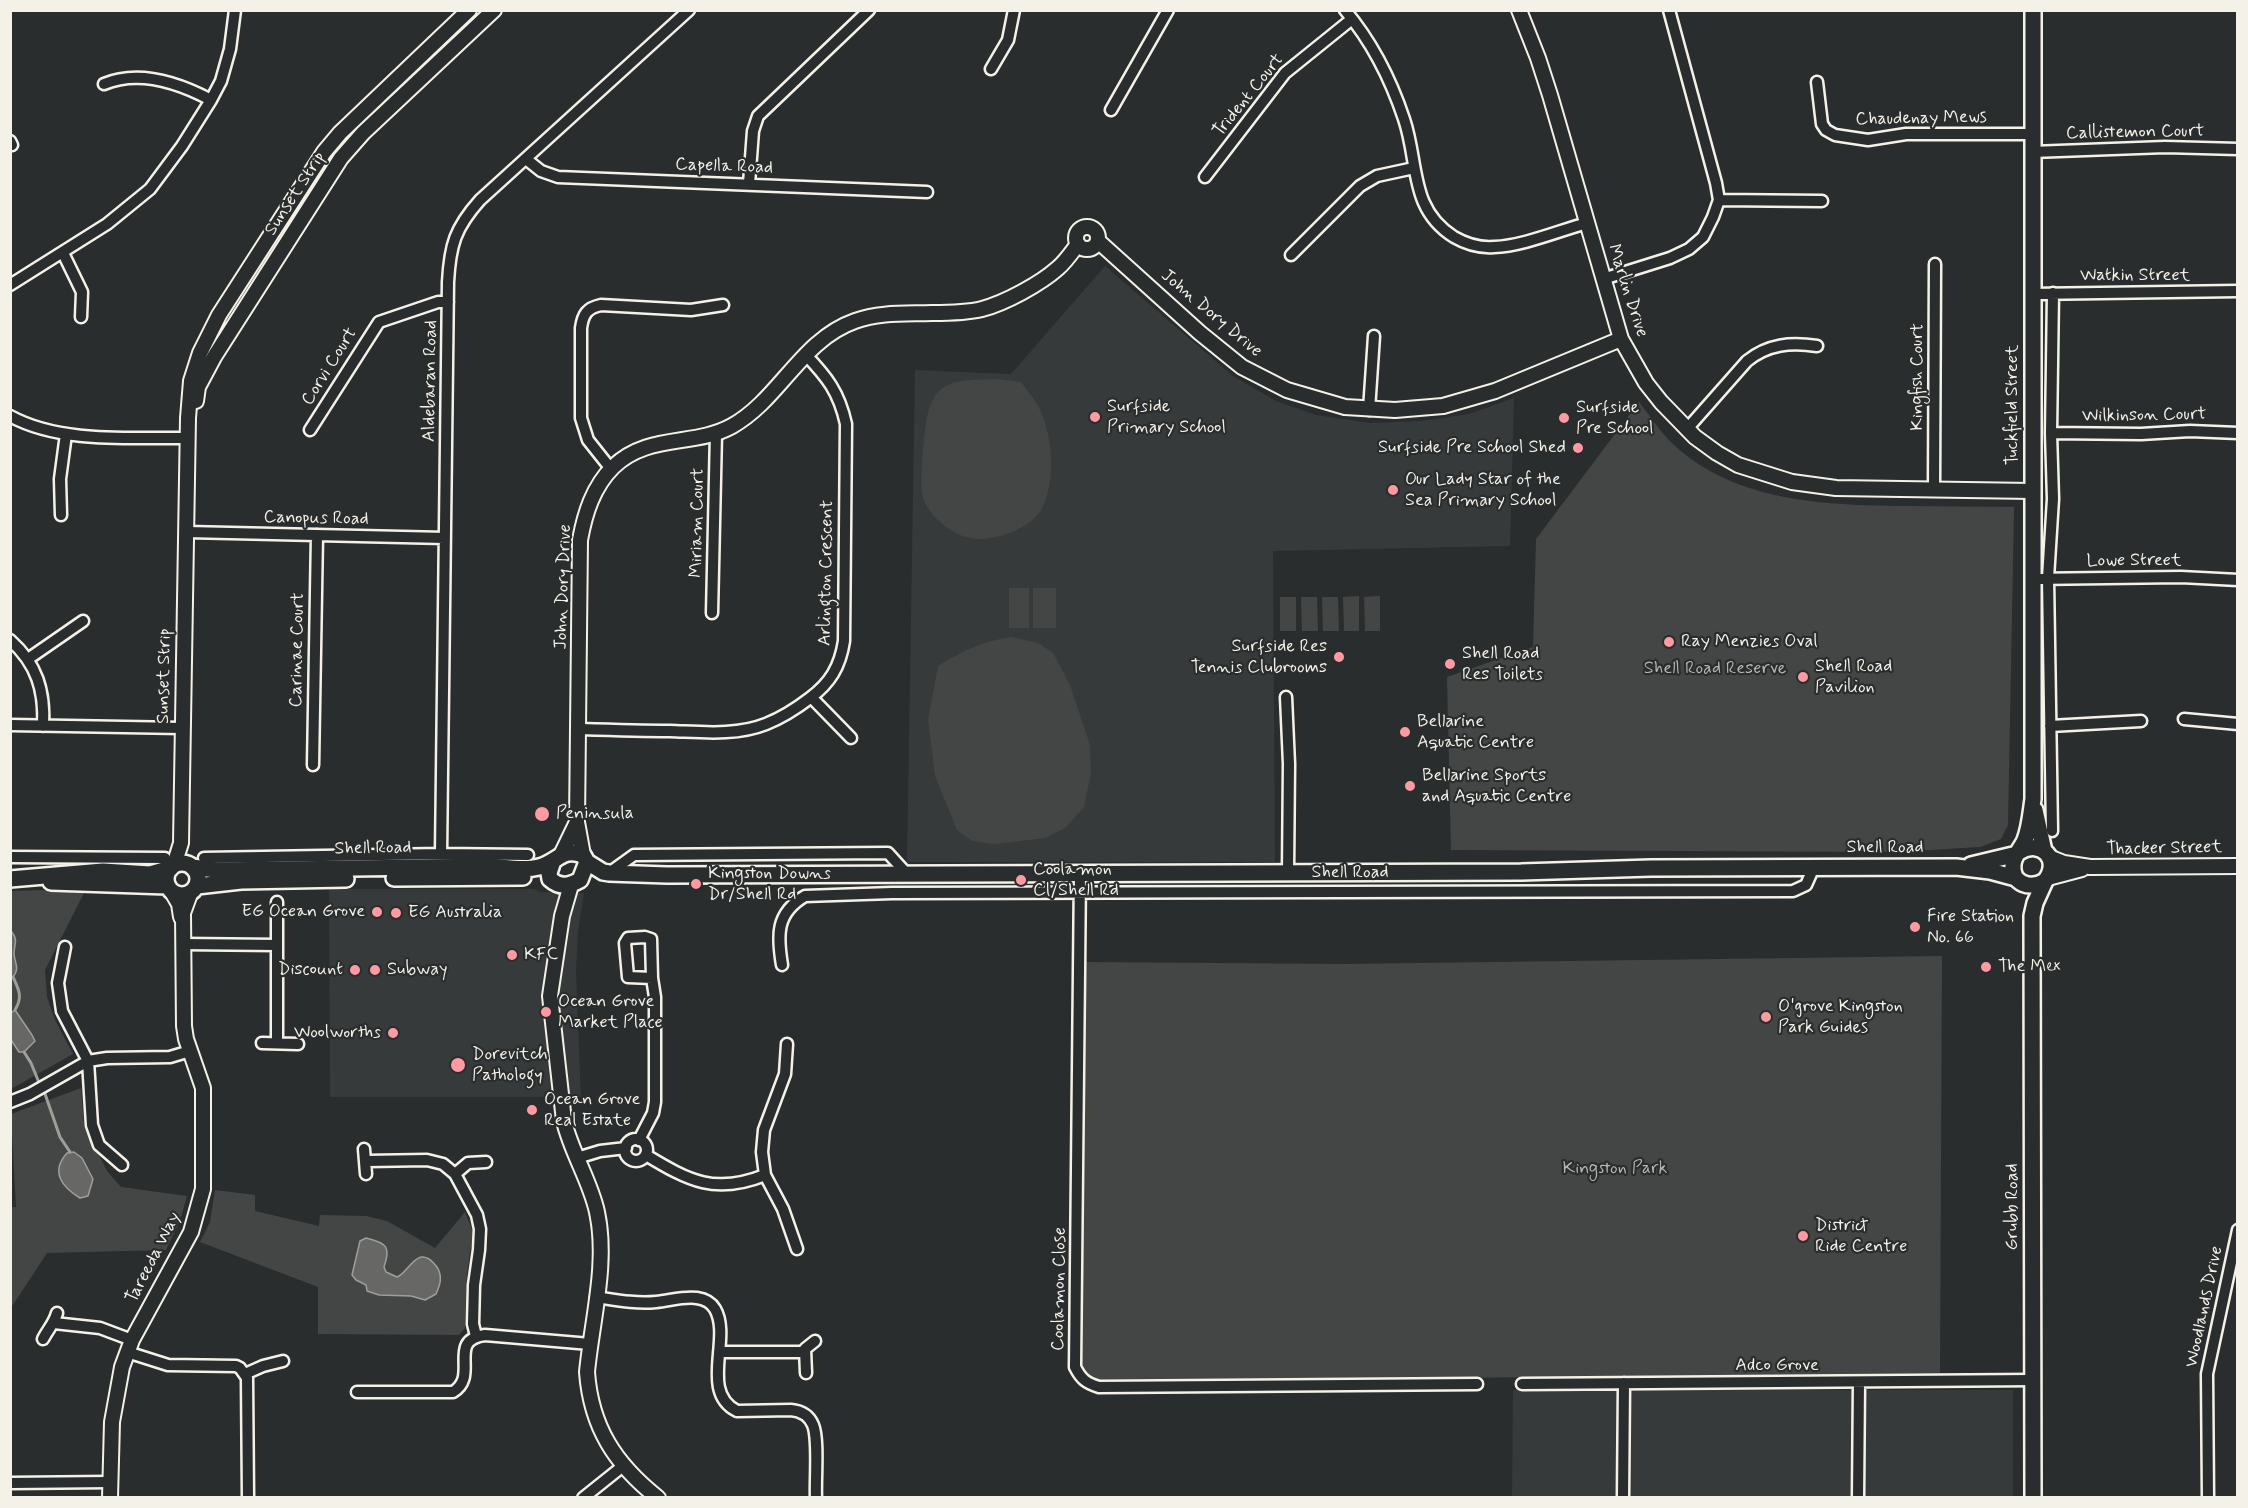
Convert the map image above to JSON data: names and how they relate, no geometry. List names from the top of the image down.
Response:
{
  "streets": {
    "main road": ["Tuckfield Street", "Shell Road", "Grubb Road"],
    "street": [
      "Trident Court",
      "Chaudenay Mews",
      "Callistemon Court",
      "Capella Road",
      "Sunset Strip",
      "Watkin Street",
      "Marlin Drive",
      "John Dory Drive",
      "Corvi Court",
      "Kingfish Court",
      "Aldebaran Road",
      "Wilkinson Court",
      "Canopus Road",
      "Miriam Court",
      "Lowe Street",
      "Arlington Crescent",
      "Carinae Court",
      "Thacker Street",
      "Tareeda Way",
      "Coolamon Close",
      "Woodlands Drive",
      "Adco Grove"
    ]
  },
  "crossings": [
    ["Chaudenay Mews", "Tuckfield Street"],
    ["Callistemon Court", "Tuckfield Street"],
    ["Capella Road", "Aldebaran Road"],
    ["Sunset Strip", "Canopus Road"],
    ["Sunset Strip", "Shell Road"],
    ["Sunset Strip", "Tareeda Way"],
    ["Watkin Street", "Tuckfield Street"],
    ["Marlin Drive", "John Dory Drive"],
    ["Marlin Drive", "Kingfish Court"],
    ["Marlin Drive", "Tuckfield Street"],
    ["John Dory Drive", "Miriam Court"],
    ["John Dory Drive", "Arlington Crescent"],
    ["John Dory Drive", "Shell Road"],
    ["Corvi Court", "Aldebaran Road"],
    ["Aldebaran Road", "Canopus Road"],
    ["Aldebaran Road", "Shell Road"],
    ["Tuckfield Street", "Lowe Street"],
    ["Tuckfield Street", "Shell Road"],
    ["Tuckfield Street", "Thacker Street"],
    ["Tuckfield Street", "Grubb Road"],
    ["Canopus Road", "Carinae Court"],
    ["Shell Road", "Thacker Street"],
    ["Shell Road", "Grubb Road"],
    ["Shell Road", "Tareeda Way"],
    ["Shell Road", "Coolamon Close"],
    ["Thacker Street", "Grubb Road"],
    ["Grubb Road", "Adco Grove"]
  ],
  "parks": ["Shell Road Reserve", "Kingston Park"],
  "places": [
    "Surfside Primary School",
    "Surfside Pre School",
    "Surfside Pre School Shed",
    "Our Lady Star of the Sea Primary School",
    "Ray Menzies Oval",
    "Surfside Res Tennis Clubrooms",
    "Shell Road Res Toilets",
    "Shell Road Pavilion",
    "Bellarine Aquatic Centre",
    "Bellarine Sports and Aquatic Centre",
    "Peninsula",
    "Coolamon Cl/Shell Rd",
    "Kingston Downs Dr/Shell Rd",
    "EG Ocean Grove",
    "EG Australia",
    "Fire Station No. 66",
    "KFC",
    "The Mex",
    "Discount",
    "Subway",
    "Ocean Grove Market Place",
    "O'grove Kingston Park Guides",
    "Woolworths",
    "Dorevitch Pathology",
    "Ocean Grove Real Estate",
    "District Ride Centre"
  ]
}
